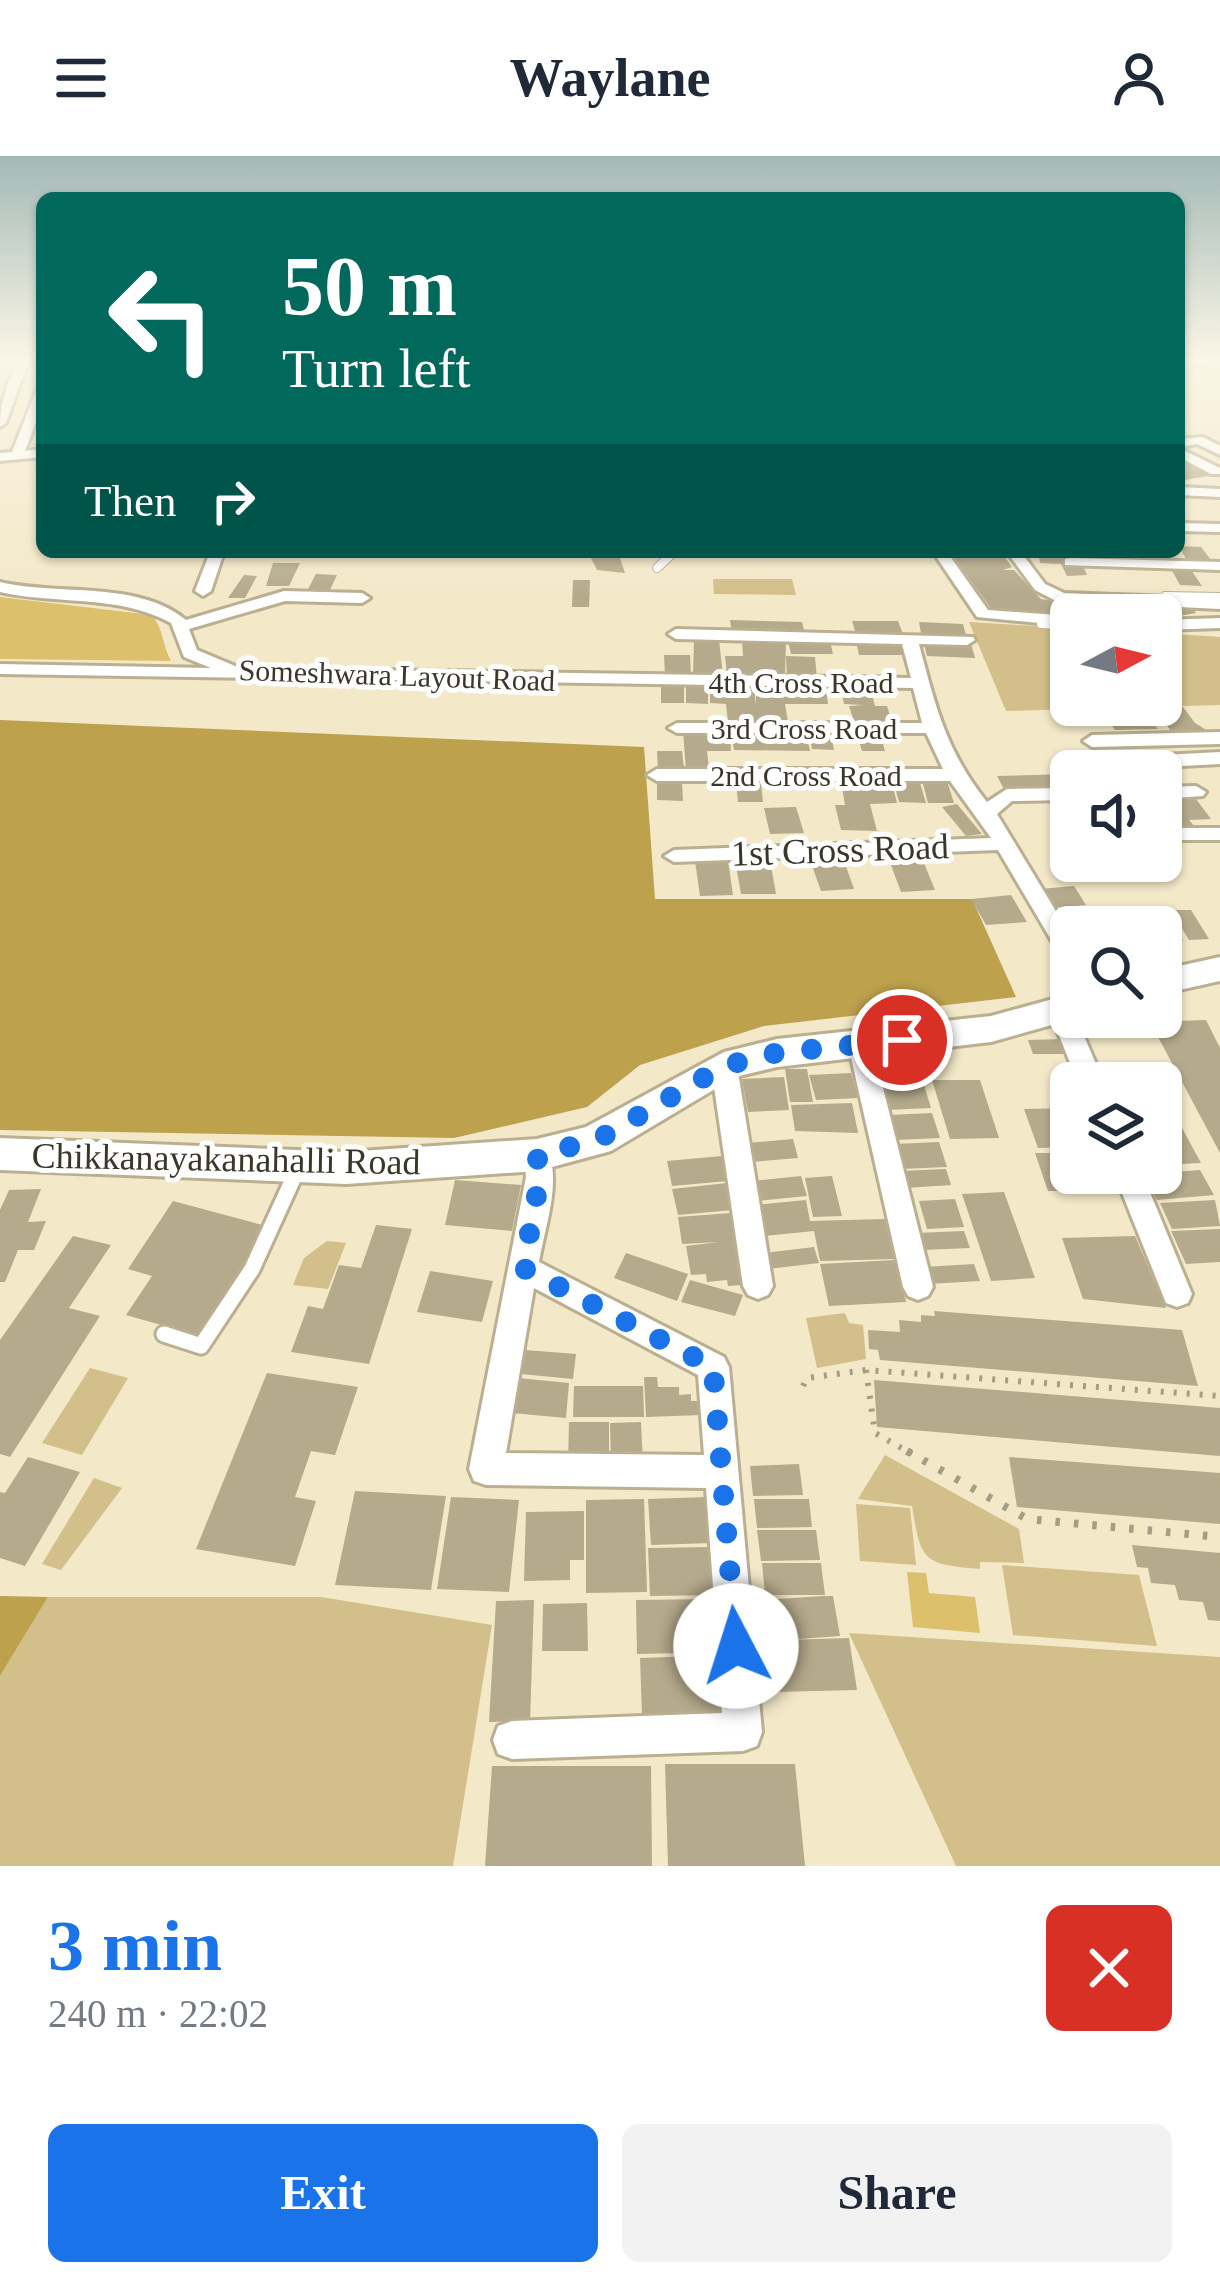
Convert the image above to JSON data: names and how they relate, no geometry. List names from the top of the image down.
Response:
{
  "streets": {
    "main road": ["Chikkanayakanahalli Road"],
    "street": [
      "Someshwara Layout Road",
      "4th Cross Road",
      "3rd Cross Road",
      "2nd Cross Road",
      "1st Cross Road"
    ]
  },
  "crossings": [
    ["Someshwara Layout Road", "4th Cross Road"]
  ],
  "north": "right",
  "page": {
    "header": "Waylane",
    "turn": ["50 m", "Turn left"],
    "then": "Then",
    "heading": ["3 min", "240 m · 22:02"],
    "buttons": ["Exit", "Share"]
  }
}
